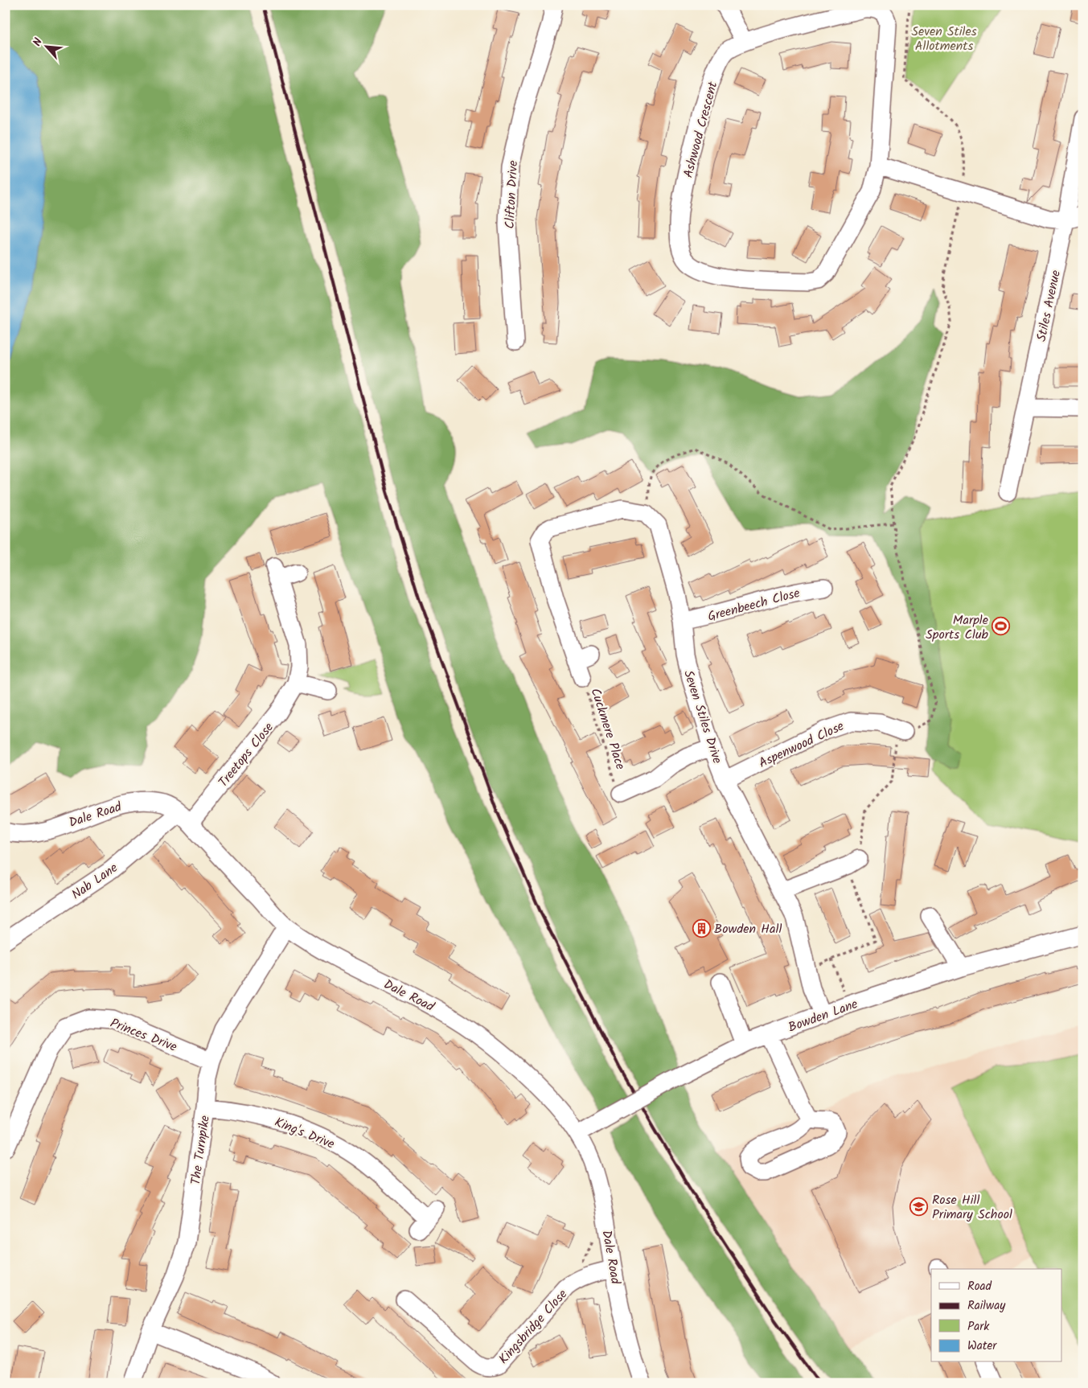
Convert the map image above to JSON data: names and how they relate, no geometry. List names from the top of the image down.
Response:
{
  "streets": {
    "street": [
      "Ashwood Crescent",
      "Clifton Drive",
      "Stiles Avenue",
      "Greenbeech Close",
      "Seven Stiles Drive",
      "Aspenwood Close",
      "Treetops Close",
      "Dale Road",
      "Nab Lane",
      "Bowden Lane",
      "Princes Drive",
      "King's Drive",
      "The Turnpike",
      "Kingsbridge Close"
    ],
    "path": ["Cuckmere Place"]
  },
  "crossings": [
    ["Greenbeech Close", "Seven Stiles Drive"],
    ["Seven Stiles Drive", "Aspenwood Close"],
    ["Seven Stiles Drive", "Bowden Lane"],
    ["Treetops Close", "Dale Road"],
    ["Treetops Close", "Nab Lane"],
    ["Dale Road", "Nab Lane"],
    ["Dale Road", "Bowden Lane"],
    ["Dale Road", "The Turnpike"],
    ["Dale Road", "Kingsbridge Close"],
    ["Princes Drive", "The Turnpike"],
    ["King's Drive", "The Turnpike"]
  ],
  "parks": ["Seven Stiles Allotments"],
  "places": {
    "sports": ["Marple Sports Club"],
    "building": ["Bowden Hall"],
    "school or university": ["Rose Hill Primary School"]
  },
  "legend": [
    "Road",
    "Railway",
    "Park",
    "Water"
  ],
  "north": "top left"
}
